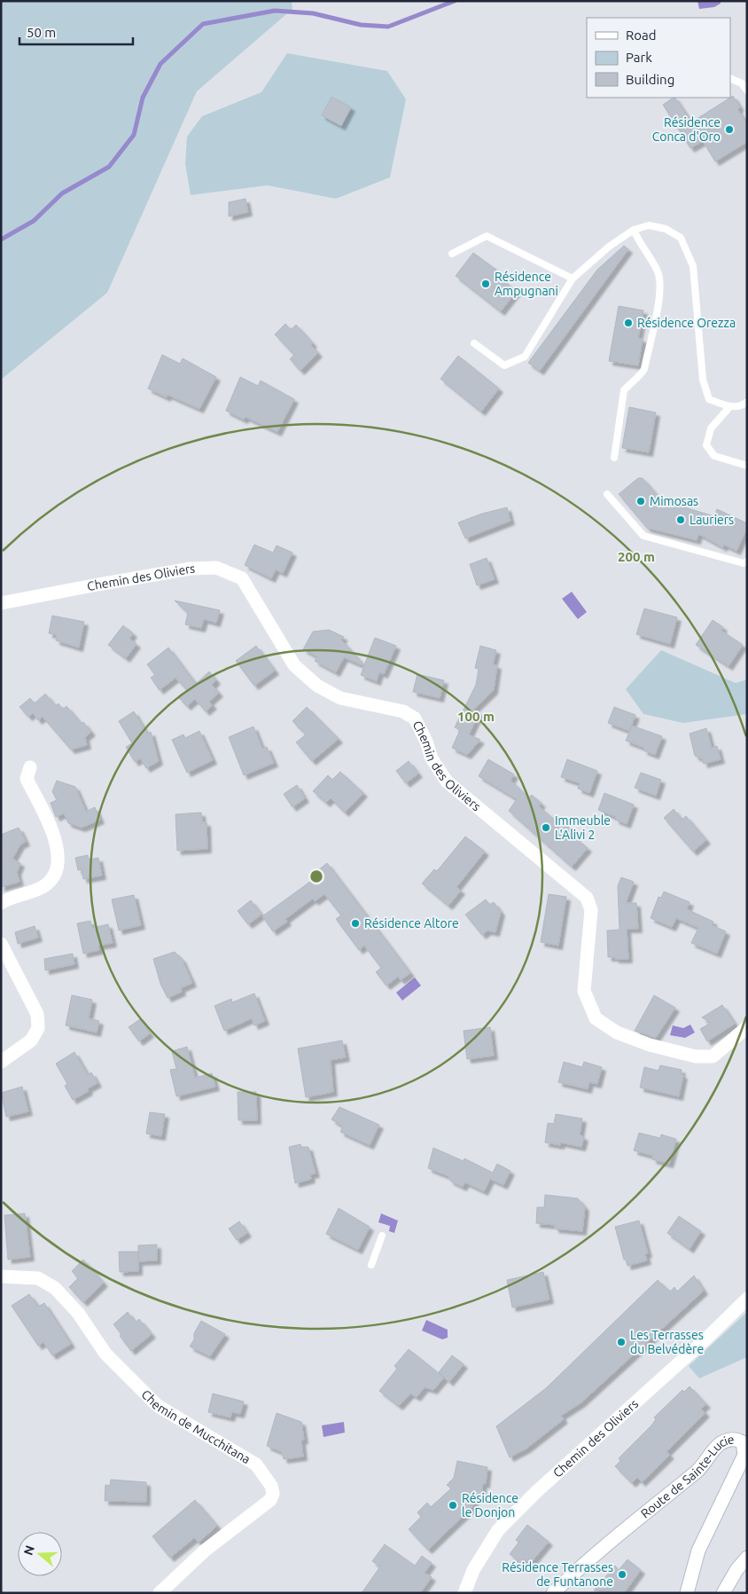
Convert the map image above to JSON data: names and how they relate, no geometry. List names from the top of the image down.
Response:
{
  "streets": {
    "street": ["Chemin des Oliviers", "Chemin de Mucchitana", "Route de Sainte-Lucie"]
  },
  "places": [
    "Résidence Conca d'Oro",
    "Résidence Ampugnani",
    "Résidence Orezza",
    "Mimosas",
    "Lauriers",
    "Immeuble L'Alivi 2",
    "Résidence Altore",
    "Les Terrasses du Belvédère",
    "Résidence le Donjon",
    "Résidence Terrasses de Funtanone"
  ],
  "legend": ["Road", "Park", "Building"],
  "scale_bar": "50 m",
  "north": "left",
  "rings": ["200 m", "100 m"]
}
